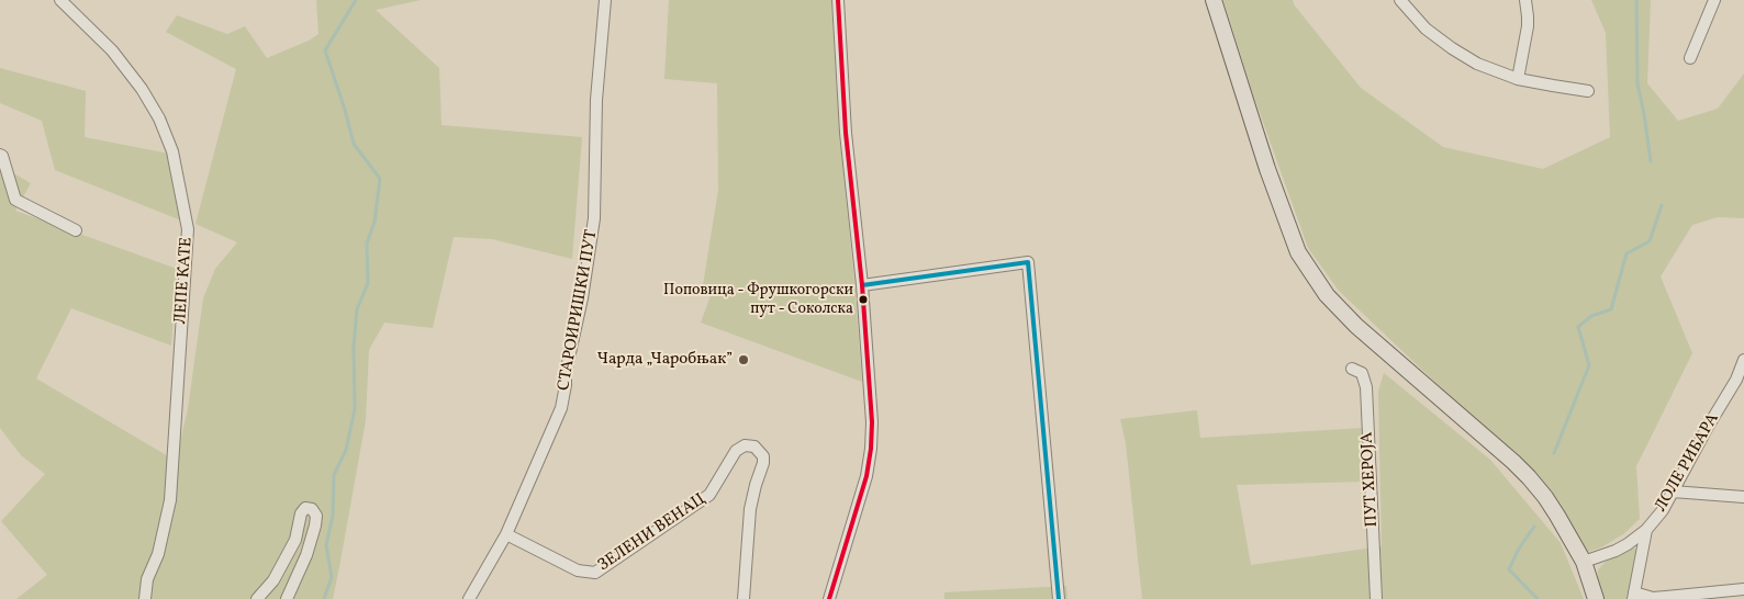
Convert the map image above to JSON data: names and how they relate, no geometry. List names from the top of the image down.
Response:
{
  "streets": {
    "street": [
      "ЛЕПЕ КАТЕ",
      "СТАРОИРИШКИ ПУТ",
      "ЛОЛЕ РИБАРА",
      "ПУТ ХЕРОЈА",
      "ЗЕЛЕНИ ВЕНАЦ"
    ]
  },
  "crossings": [
    ["СТАРОИРИШКИ ПУТ", "ЗЕЛЕНИ ВЕНАЦ"]
  ],
  "places": ["Поповица - Фрушкогорски пут - Соколска", "Чарда „Чаробњак”"]
}
